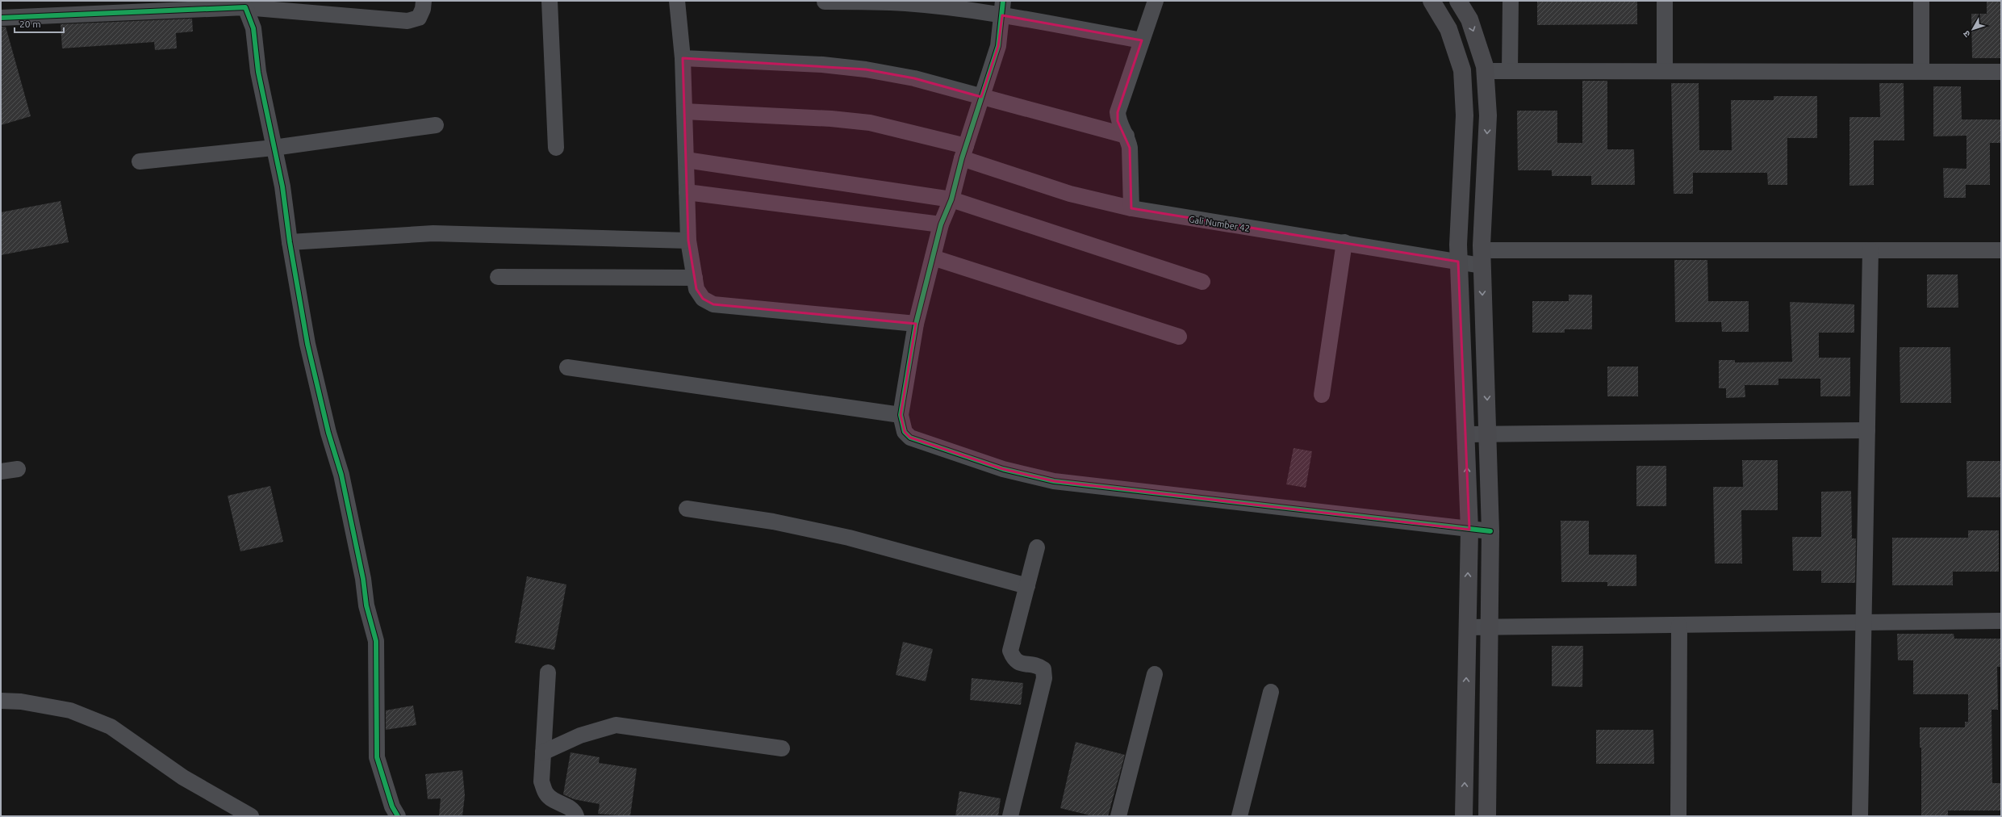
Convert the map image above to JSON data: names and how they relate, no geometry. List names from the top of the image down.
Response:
{
  "streets": {
    "street": ["Gali Number 42"]
  },
  "scale_bar": "20 m",
  "north": "bottom left"
}
